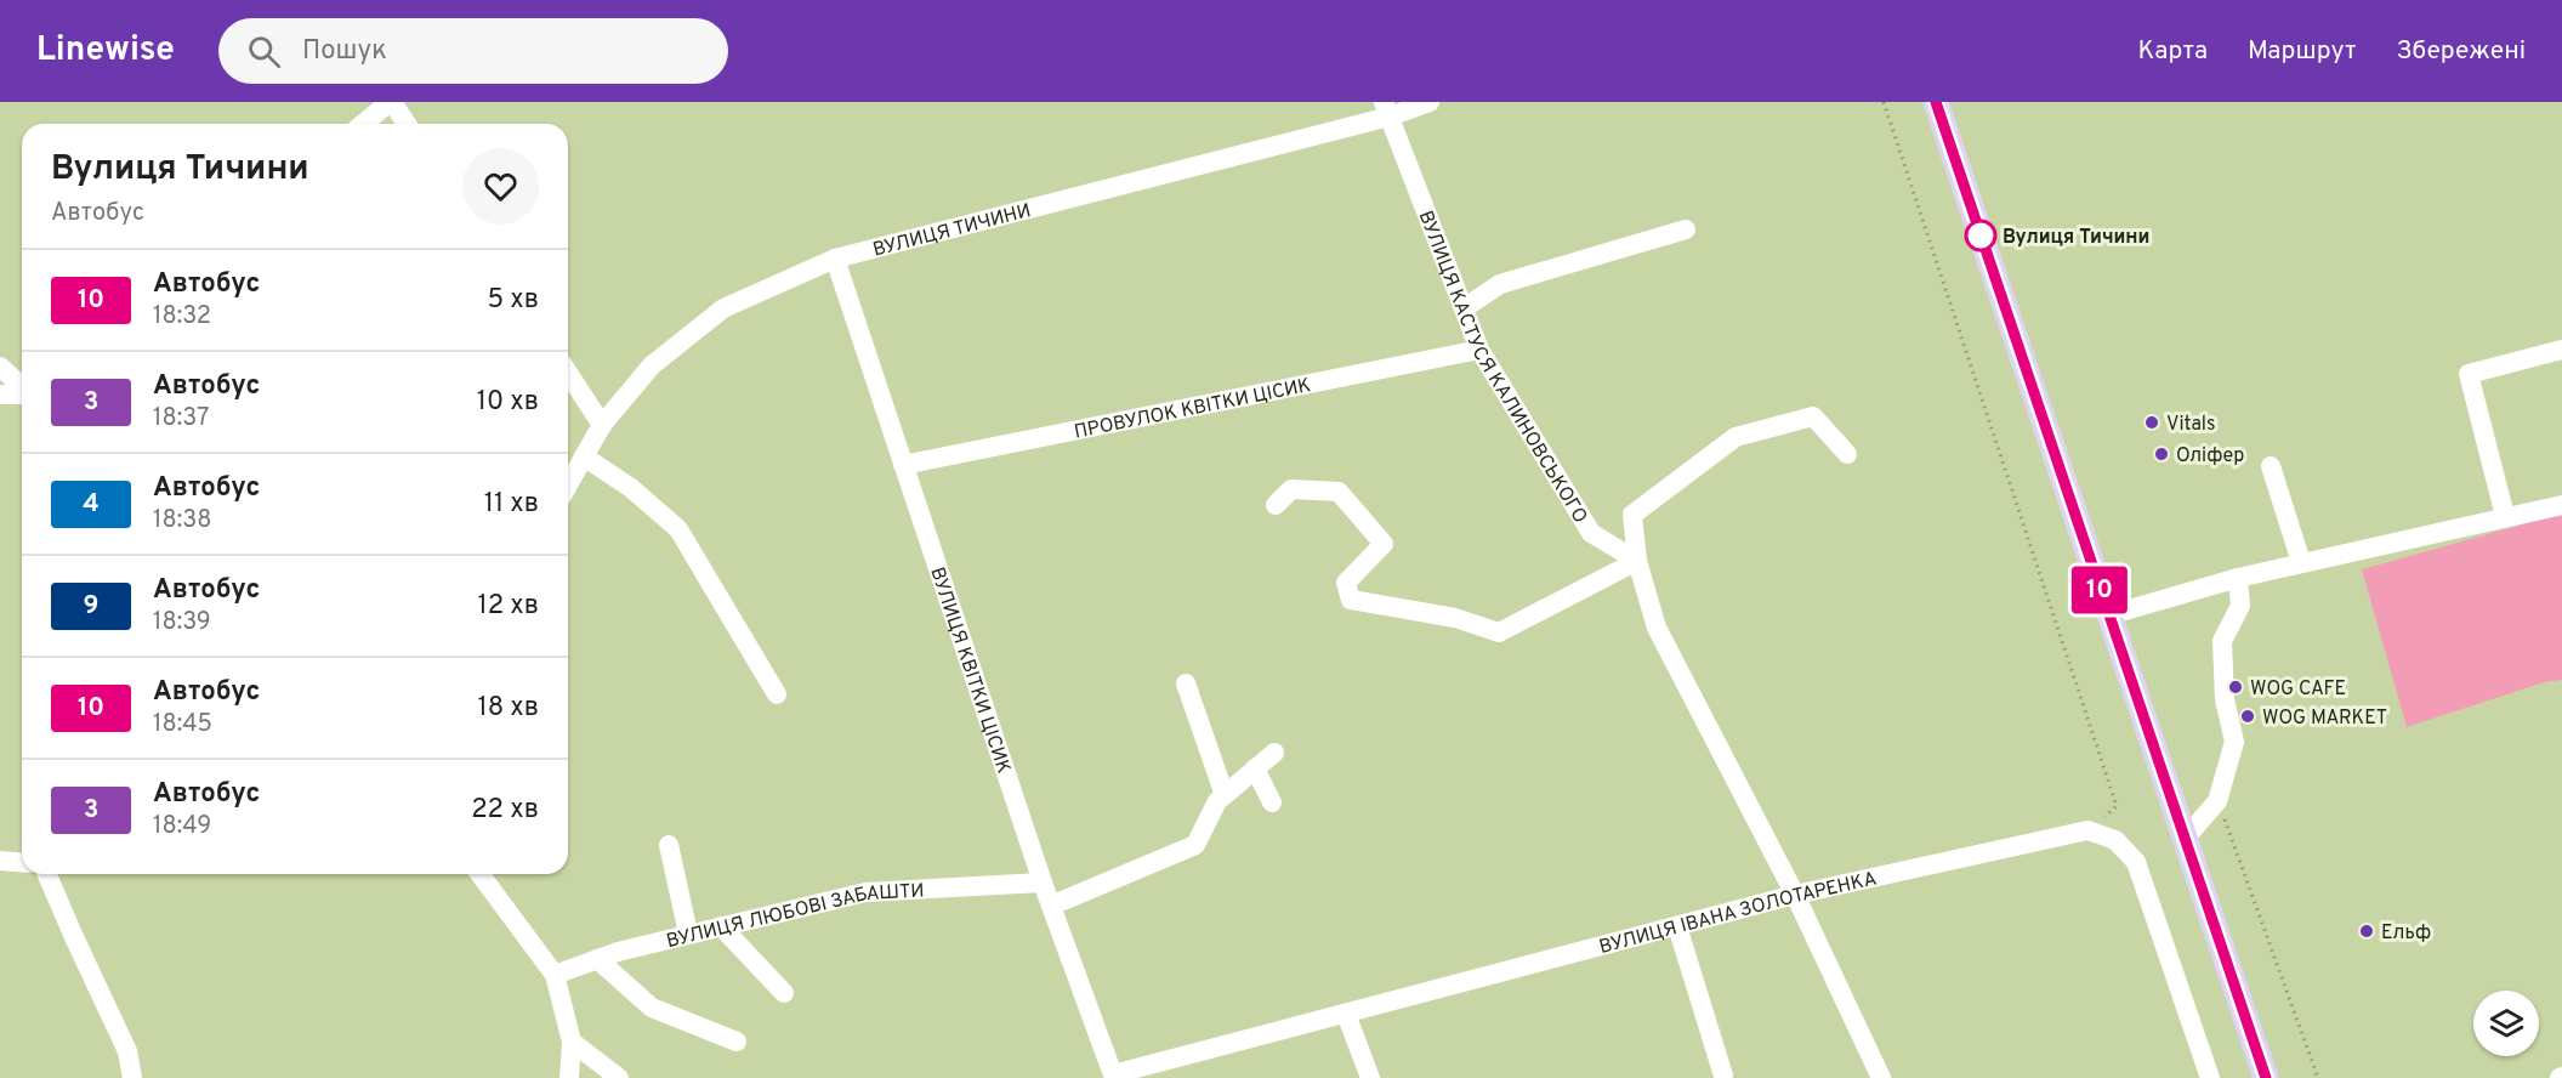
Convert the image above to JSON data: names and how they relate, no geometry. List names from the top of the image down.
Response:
{
  "streets": {
    "street": [
      "ВУЛИЦЯ ТИЧИНИ",
      "ВУЛИЦЯ КАСТУСЯ КАЛИНОВСЬКОГО",
      "ПРОВУЛОК КВІТКИ ЦІСИК",
      "ВУЛИЦЯ КВІТКИ ЦІСИК",
      "ВУЛИЦЯ ІВАНА ЗОЛОТАРЕНКА",
      "ВУЛИЦЯ ЛЮБОВІ ЗАБАШТИ"
    ]
  },
  "crossings": [
    ["ВУЛИЦЯ ТИЧИНИ", "ВУЛИЦЯ КАСТУСЯ КАЛИНОВСЬКОГО"],
    ["ВУЛИЦЯ ТИЧИНИ", "ВУЛИЦЯ КВІТКИ ЦІСИК"],
    ["ВУЛИЦЯ КАСТУСЯ КАЛИНОВСЬКОГО", "ПРОВУЛОК КВІТКИ ЦІСИК"],
    ["ПРОВУЛОК КВІТКИ ЦІСИК", "ВУЛИЦЯ КВІТКИ ЦІСИК"],
    ["ВУЛИЦЯ КВІТКИ ЦІСИК", "ВУЛИЦЯ ІВАНА ЗОЛОТАРЕНКА"],
    ["ВУЛИЦЯ КВІТКИ ЦІСИК", "ВУЛИЦЯ ЛЮБОВІ ЗАБАШТИ"]
  ],
  "places": [
    "Вулиця Тичини",
    "Vitals",
    "Оліфер",
    "WOG CAFE",
    "WOG MARKET",
    "Ельф"
  ],
  "lines": ["bus line 10"],
  "page": {
    "header": "Linewise",
    "search": "Пошук",
    "nav": ["Карта", "Маршрут", "Збережені"],
    "on_map": "10",
    "heading": ["Вулиця Тичини", "Автобус"],
    "list": [
      {
        "mark": "10",
        "name": "Автобус",
        "note": "18:32",
        "value": "5 хв"
      },
      {
        "mark": "3",
        "name": "Автобус",
        "note": "18:37",
        "value": "10 хв"
      },
      {
        "mark": "4",
        "name": "Автобус",
        "note": "18:38",
        "value": "11 хв"
      },
      {
        "mark": "9",
        "name": "Автобус",
        "note": "18:39",
        "value": "12 хв"
      },
      {
        "mark": "10",
        "name": "Автобус",
        "note": "18:45",
        "value": "18 хв"
      },
      {
        "mark": "3",
        "name": "Автобус",
        "note": "18:49",
        "value": "22 хв"
      }
    ]
  }
}
